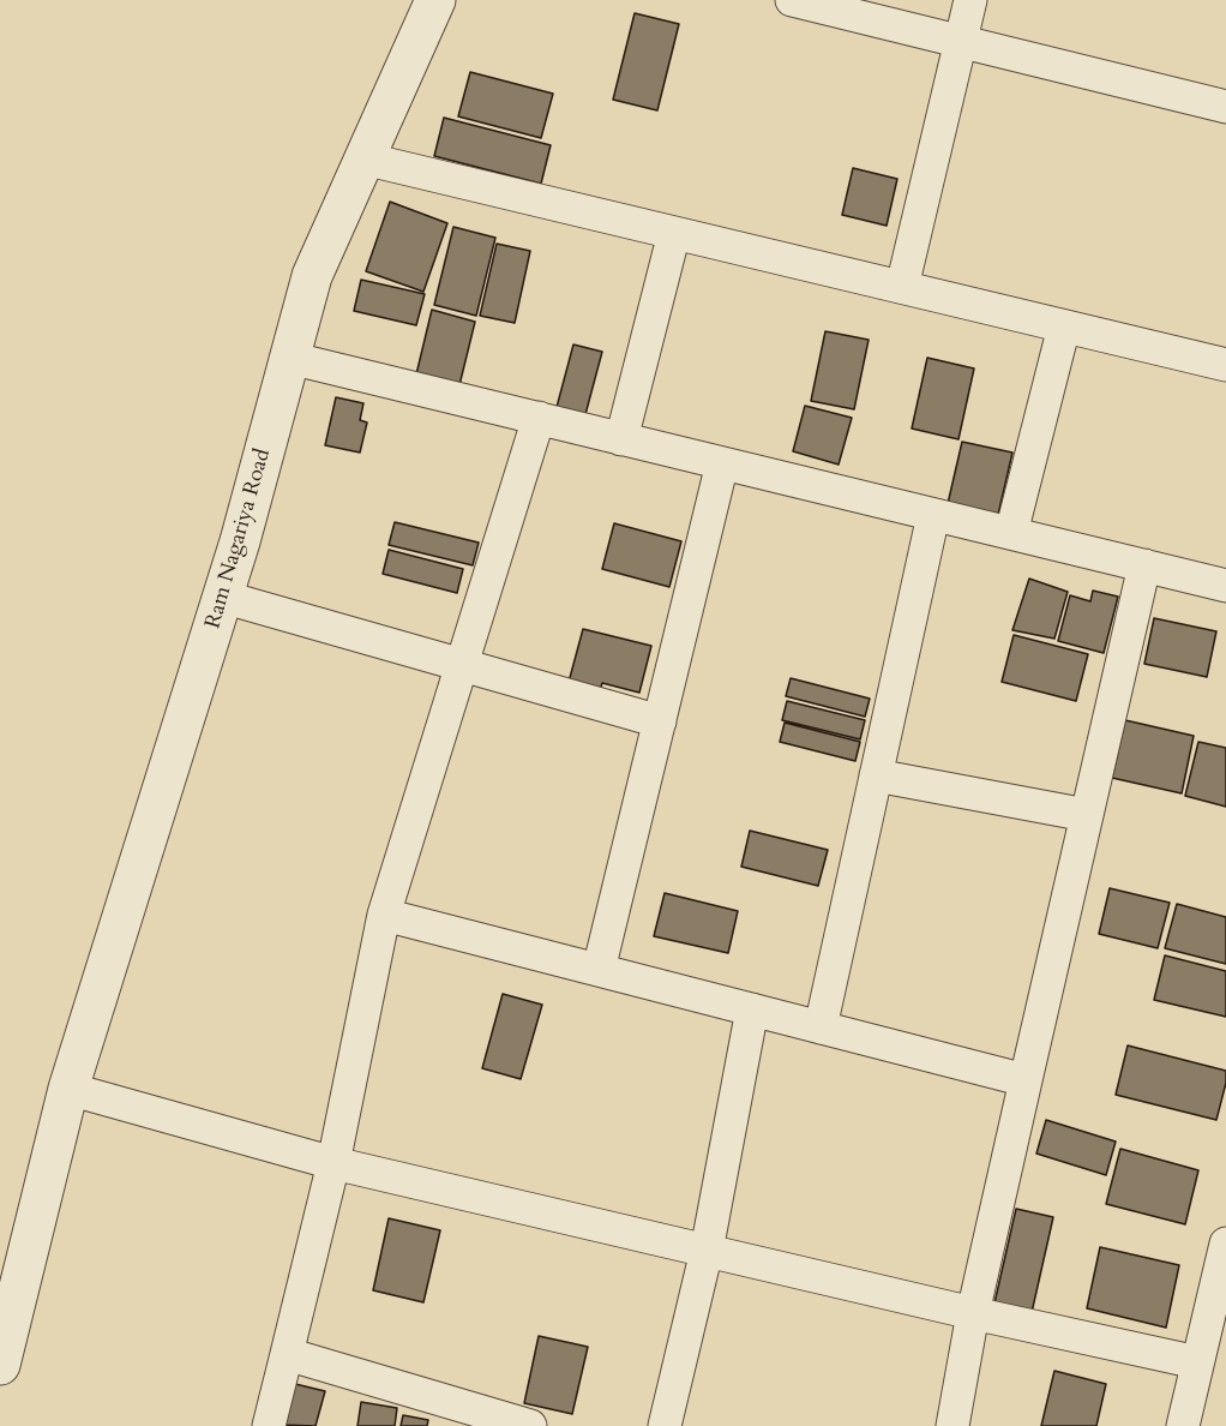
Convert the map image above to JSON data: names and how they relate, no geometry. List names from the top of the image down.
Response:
{
  "streets": {
    "street": ["Ram Nagariya Road"]
  }
}
